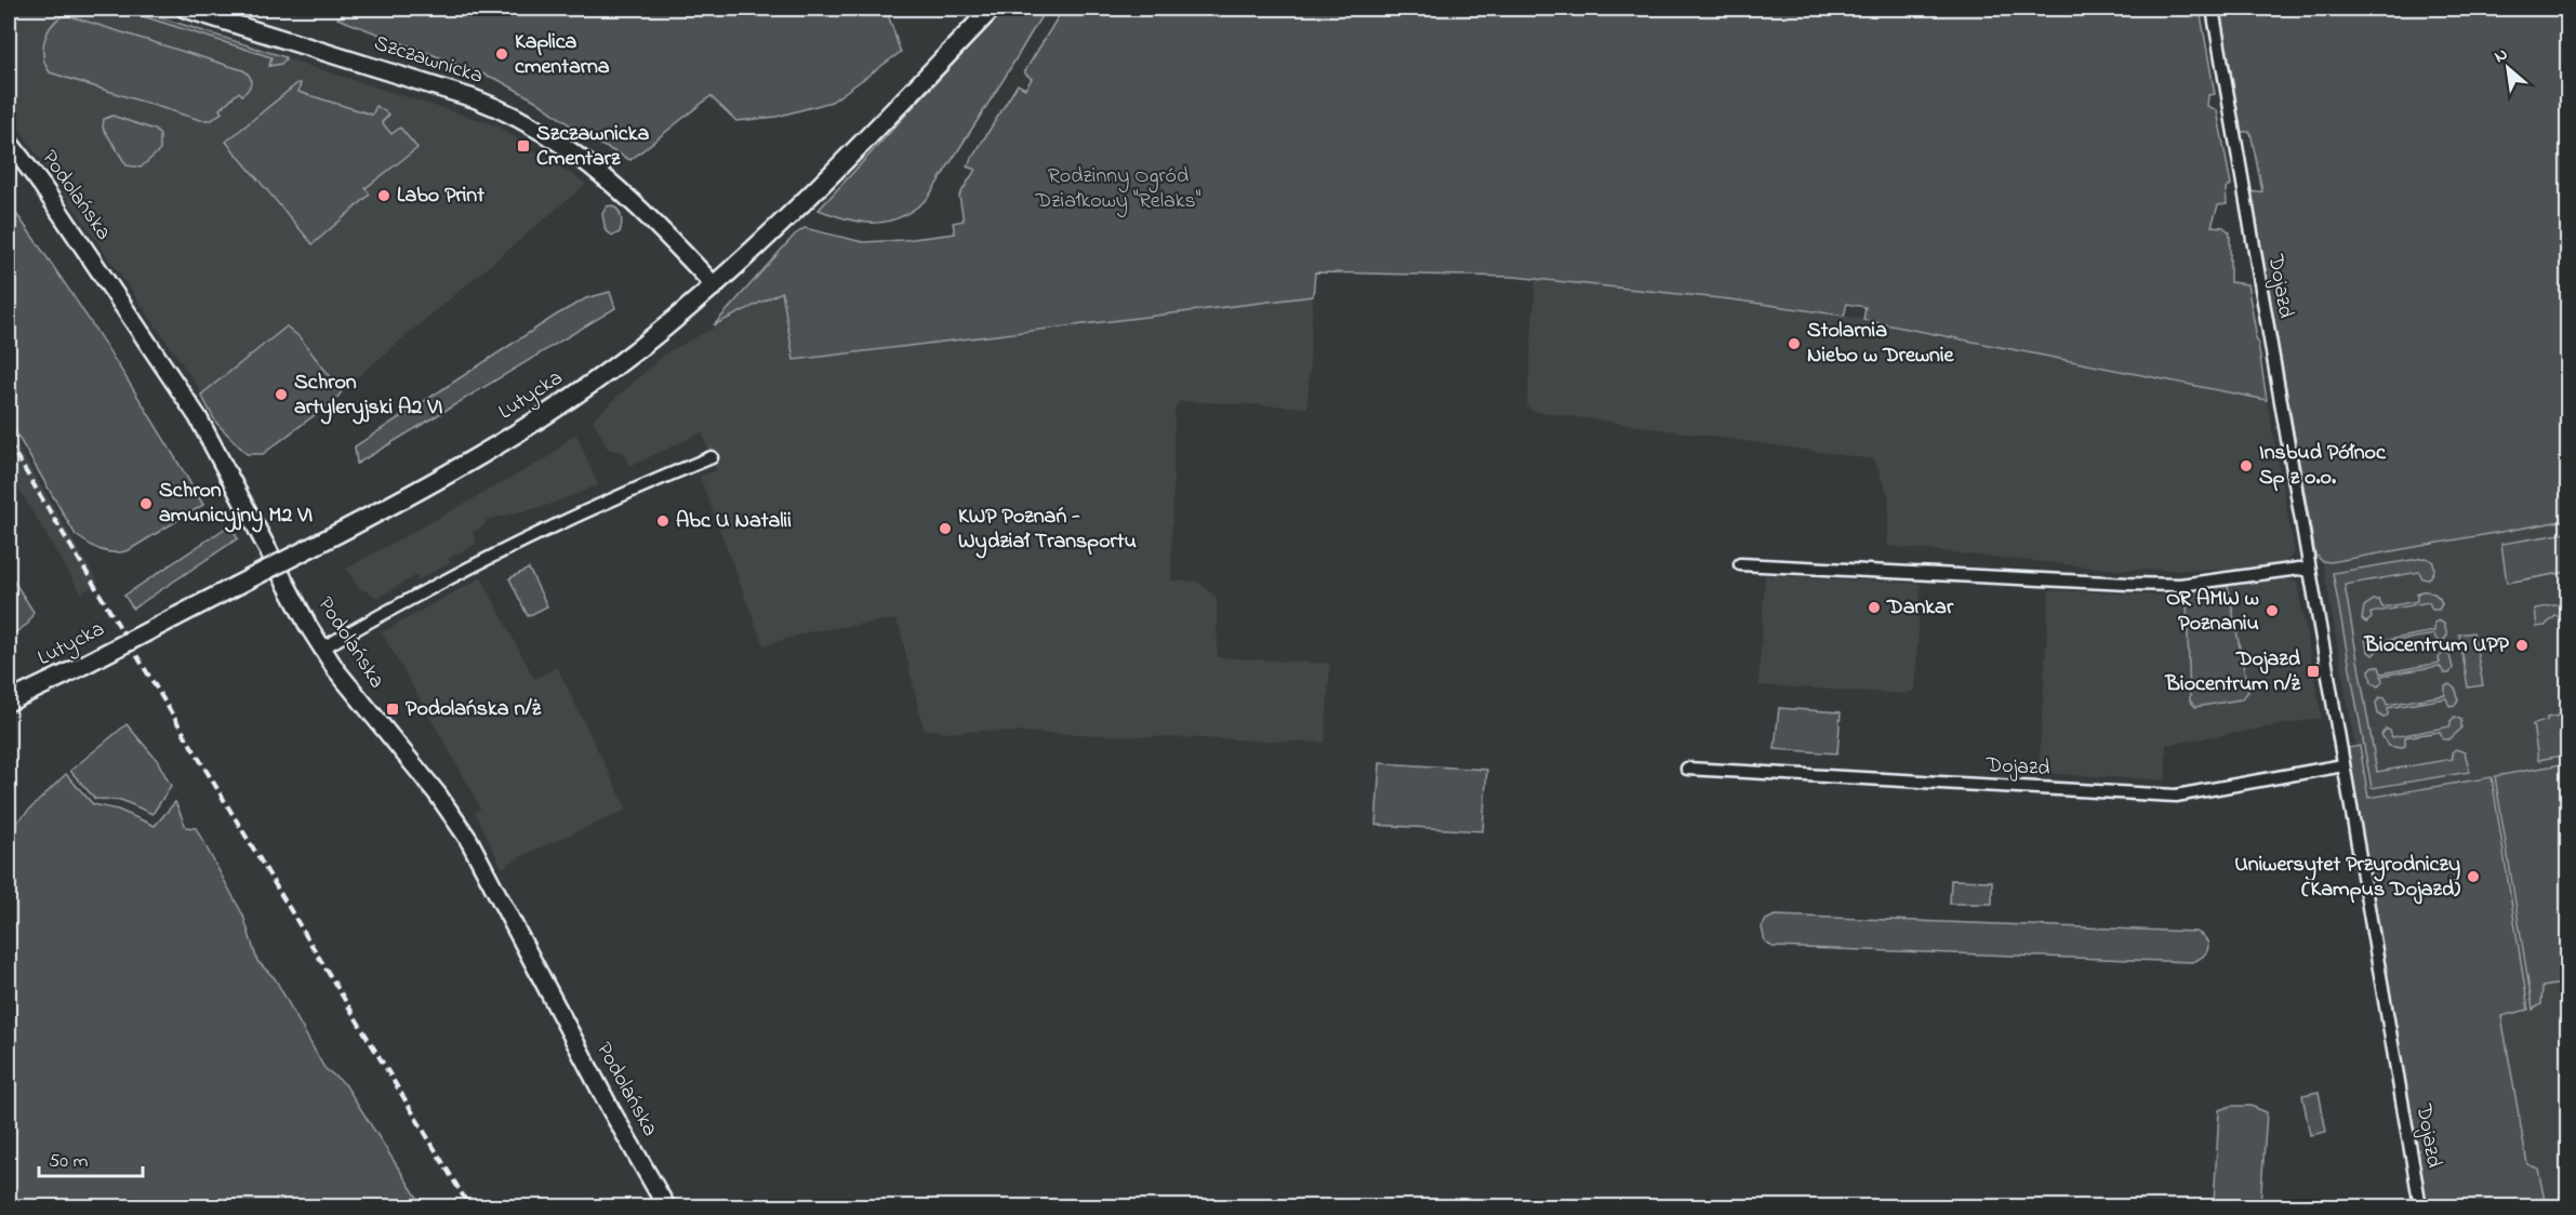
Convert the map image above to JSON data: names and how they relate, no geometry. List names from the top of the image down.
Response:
{
  "streets": {
    "main road": ["Lutycka"],
    "street": ["Szczawnicka", "Podolańska", "Dojazd"]
  },
  "crossings": [
    ["Szczawnicka", "Lutycka"]
  ],
  "parks": ["Rodzinny Ogród Działkowy \"Relaks\""],
  "places": {
    "other": [
      "Kaplica cmentarna",
      "Labo Print",
      "Stolarnia Niebo w Drewnie",
      "Schron artyleryjski A2 VI",
      "Insbud Północ Sp z o.o.",
      "Schron amunicyjny M2 VI",
      "Abc U Natalii",
      "KWP Poznań - Wydział Transportu",
      "Dankar",
      "OR AMW w Poznaniu",
      "Biocentrum UPP",
      "Uniwersytet Przyrodniczy (Kampus Dojazd)"
    ],
    "transit": ["Szczawnicka Cmentarz", "Dojazd Biocentrum n/ż", "Podolańska n/ż"]
  },
  "scale_bar": "50 m",
  "north": "top left"
}
